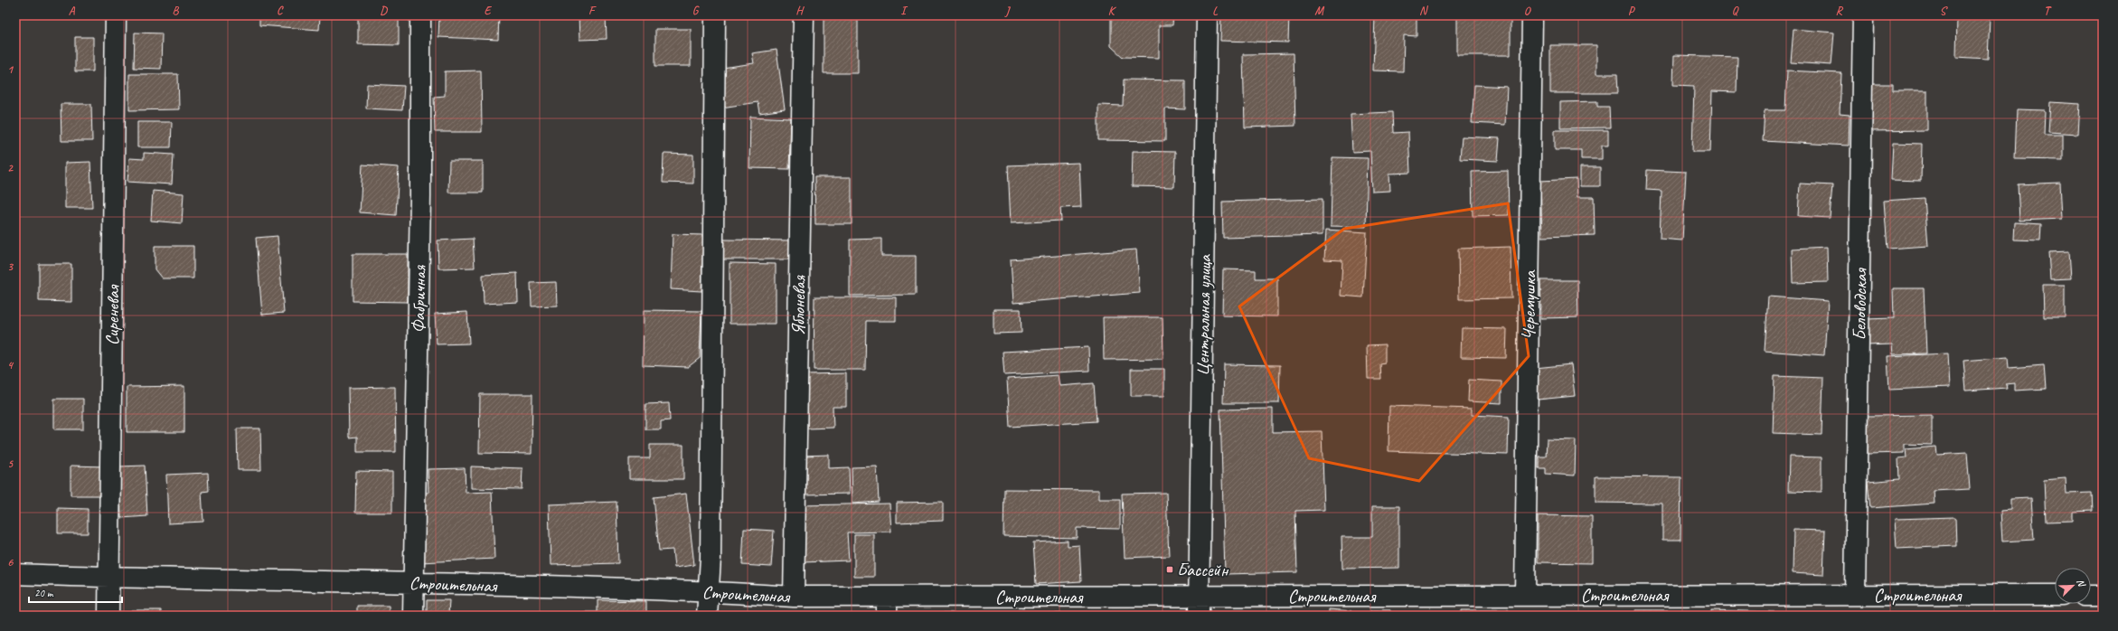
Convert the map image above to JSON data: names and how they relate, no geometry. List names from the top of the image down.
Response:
{
  "streets": {
    "street": [
      "Фабричная",
      "Беловодская",
      "Яблоневая",
      "Черемушка",
      "Сиреневая",
      "Центральная улица",
      "Строительная"
    ]
  },
  "crossings": [
    ["Фабричная", "Строительная"],
    ["Беловодская", "Строительная"],
    ["Яблоневая", "Строительная"],
    ["Черемушка", "Строительная"],
    ["Сиреневая", "Строительная"],
    ["Центральная улица", "Строительная"]
  ],
  "places": {
    "transit": ["Бассейн"]
  },
  "scale_bar": "20 m",
  "north": "top right",
  "grid": {
    "columns": [
      "A",
      "B",
      "C",
      "D",
      "E",
      "F",
      "G",
      "H",
      "I",
      "J",
      "K",
      "L",
      "M",
      "N",
      "O",
      "P",
      "Q",
      "R",
      "S",
      "T"
    ],
    "rows": [
      "1",
      "2",
      "3",
      "4",
      "5",
      "6"
    ]
  }
}
